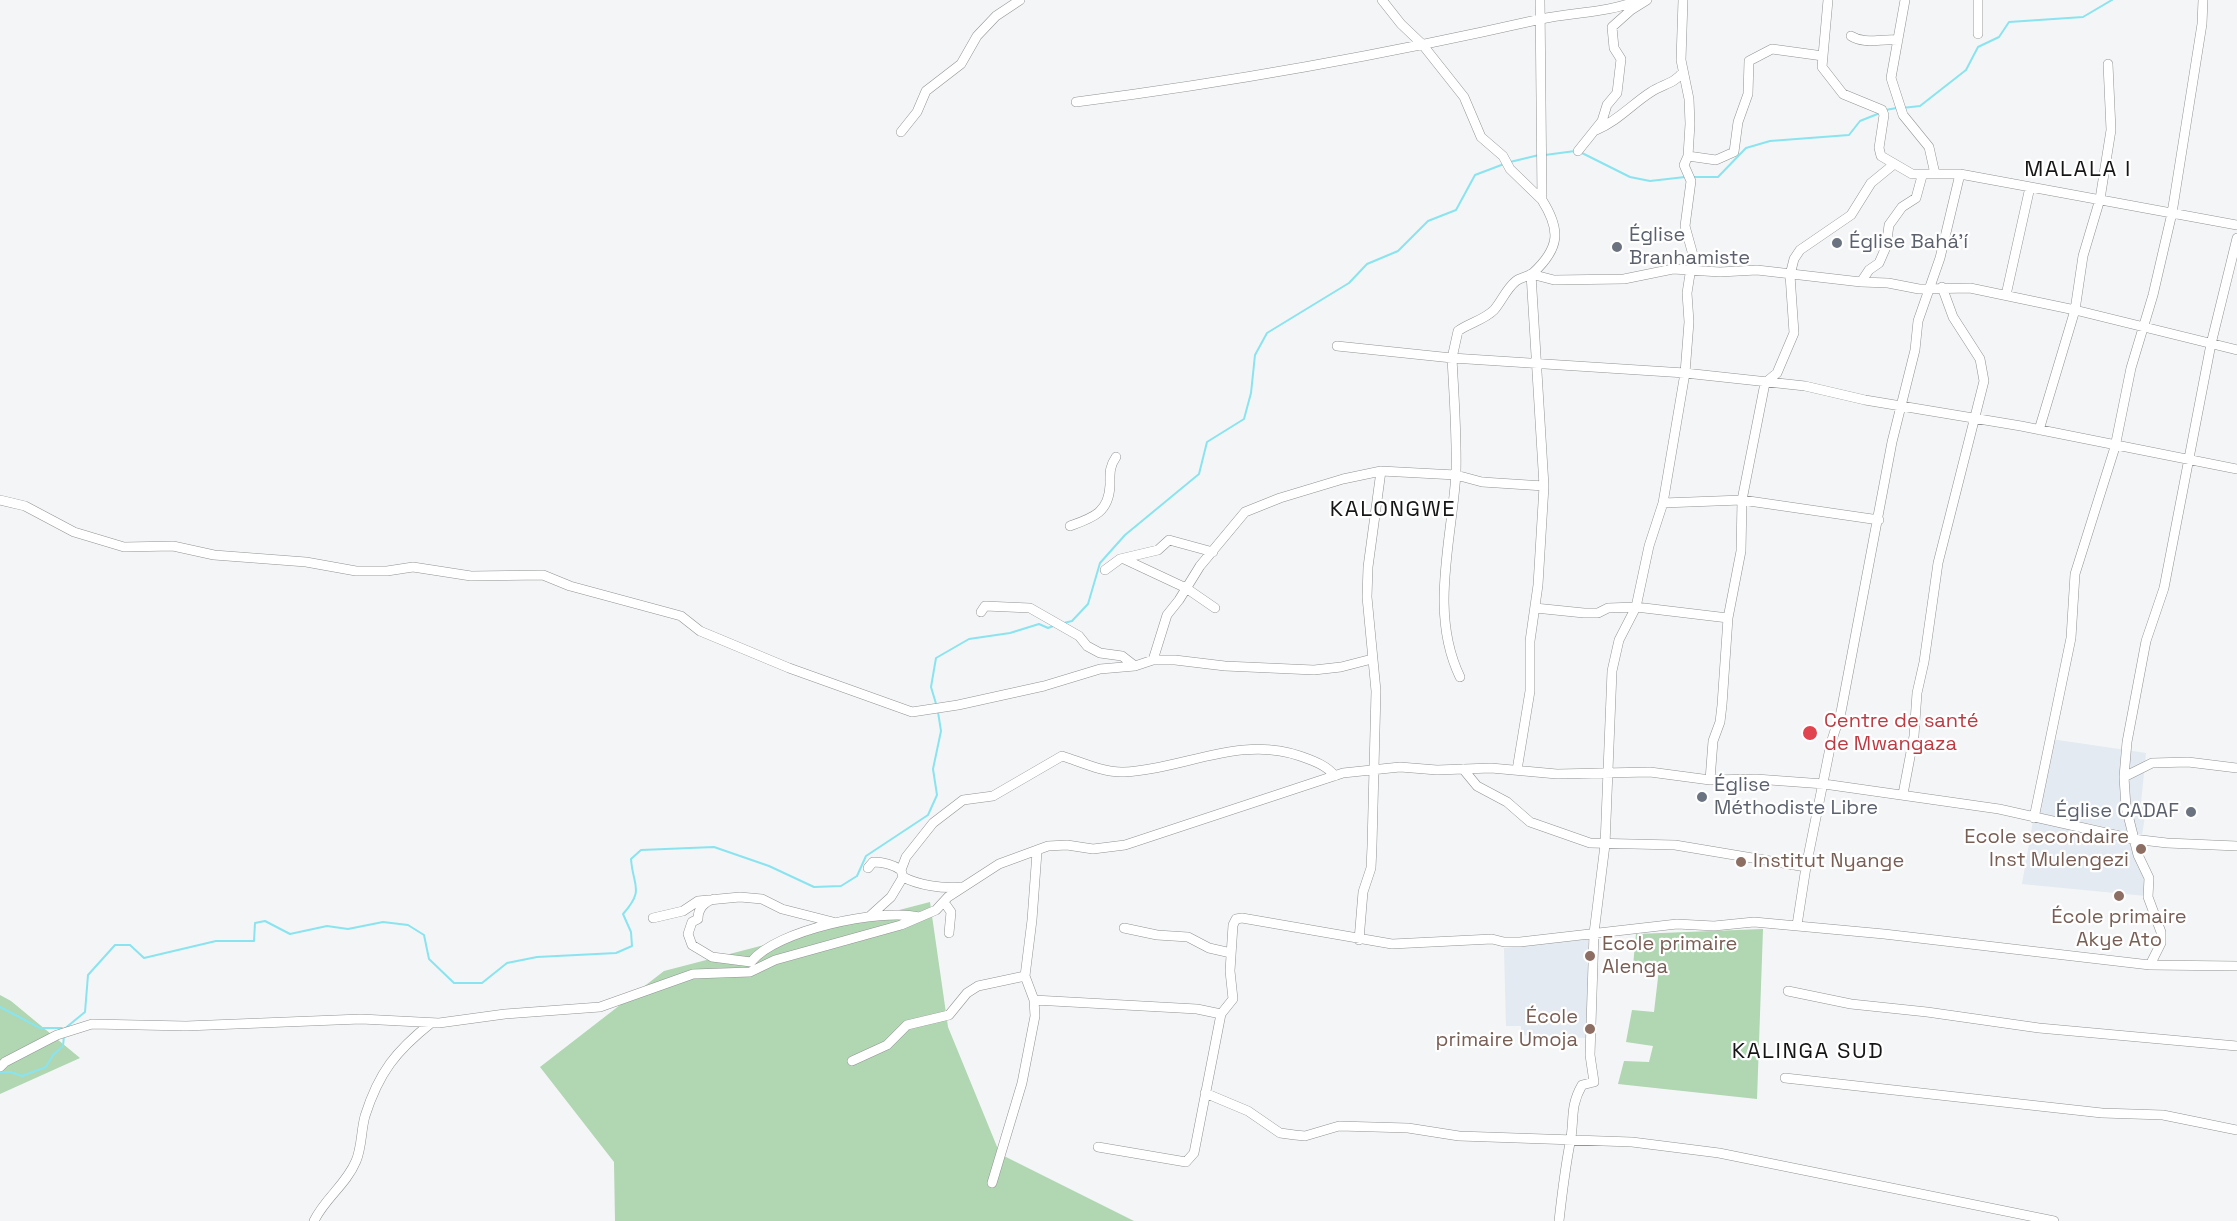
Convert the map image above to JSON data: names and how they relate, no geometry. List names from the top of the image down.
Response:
{
  "districts": ["MALALA I", "KALONGWE", "KALINGA SUD"],
  "places": [
    "Église Bahá'í",
    "Église Branhamiste",
    "Centre de santé de Mwangaza",
    "Église Méthodiste Libre",
    "Église CADAF",
    "Ecole secondaire Inst Mulengezi",
    "Institut Nyange",
    "École primaire Akye Ato",
    "Ecole primaire Alenga",
    "École primaire Umoja"
  ]
}
